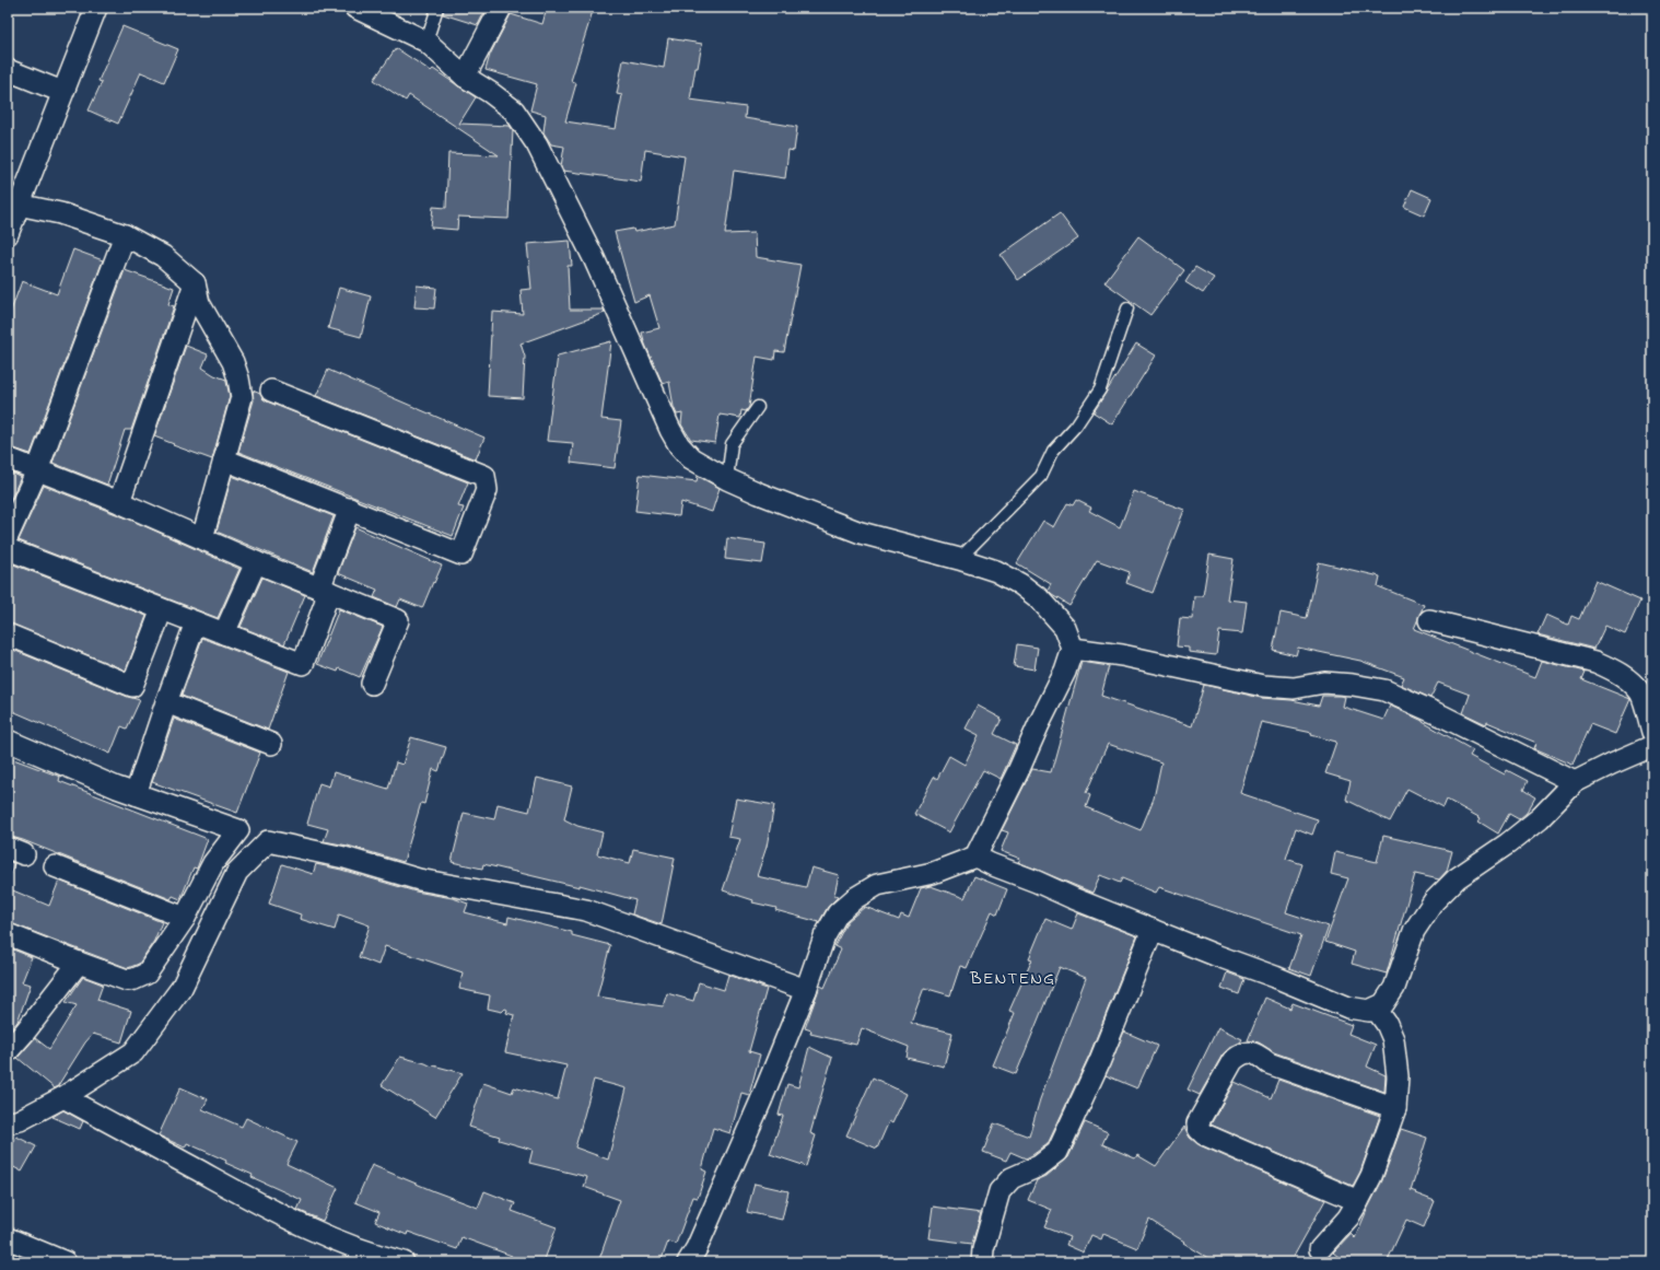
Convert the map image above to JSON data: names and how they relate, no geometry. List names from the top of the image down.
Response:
{
  "districts": ["BENTENG"]
}
